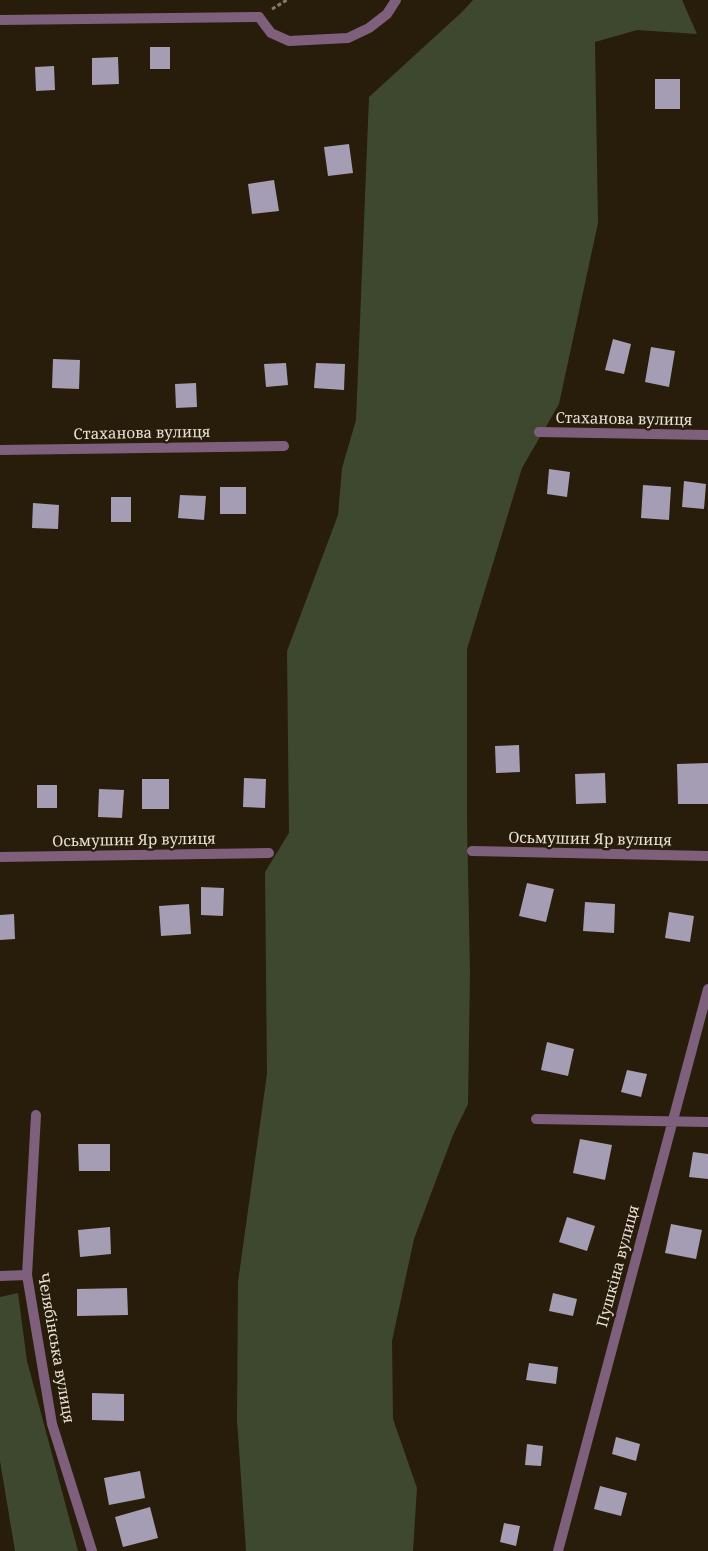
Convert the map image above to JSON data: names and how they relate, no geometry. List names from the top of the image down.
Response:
{
  "streets": {
    "street": [
      "Стаханова вулиця",
      "Осьмушин Яр вулиця",
      "Пушкіна вулиця",
      "Челябінська вулиця"
    ]
  }
}
